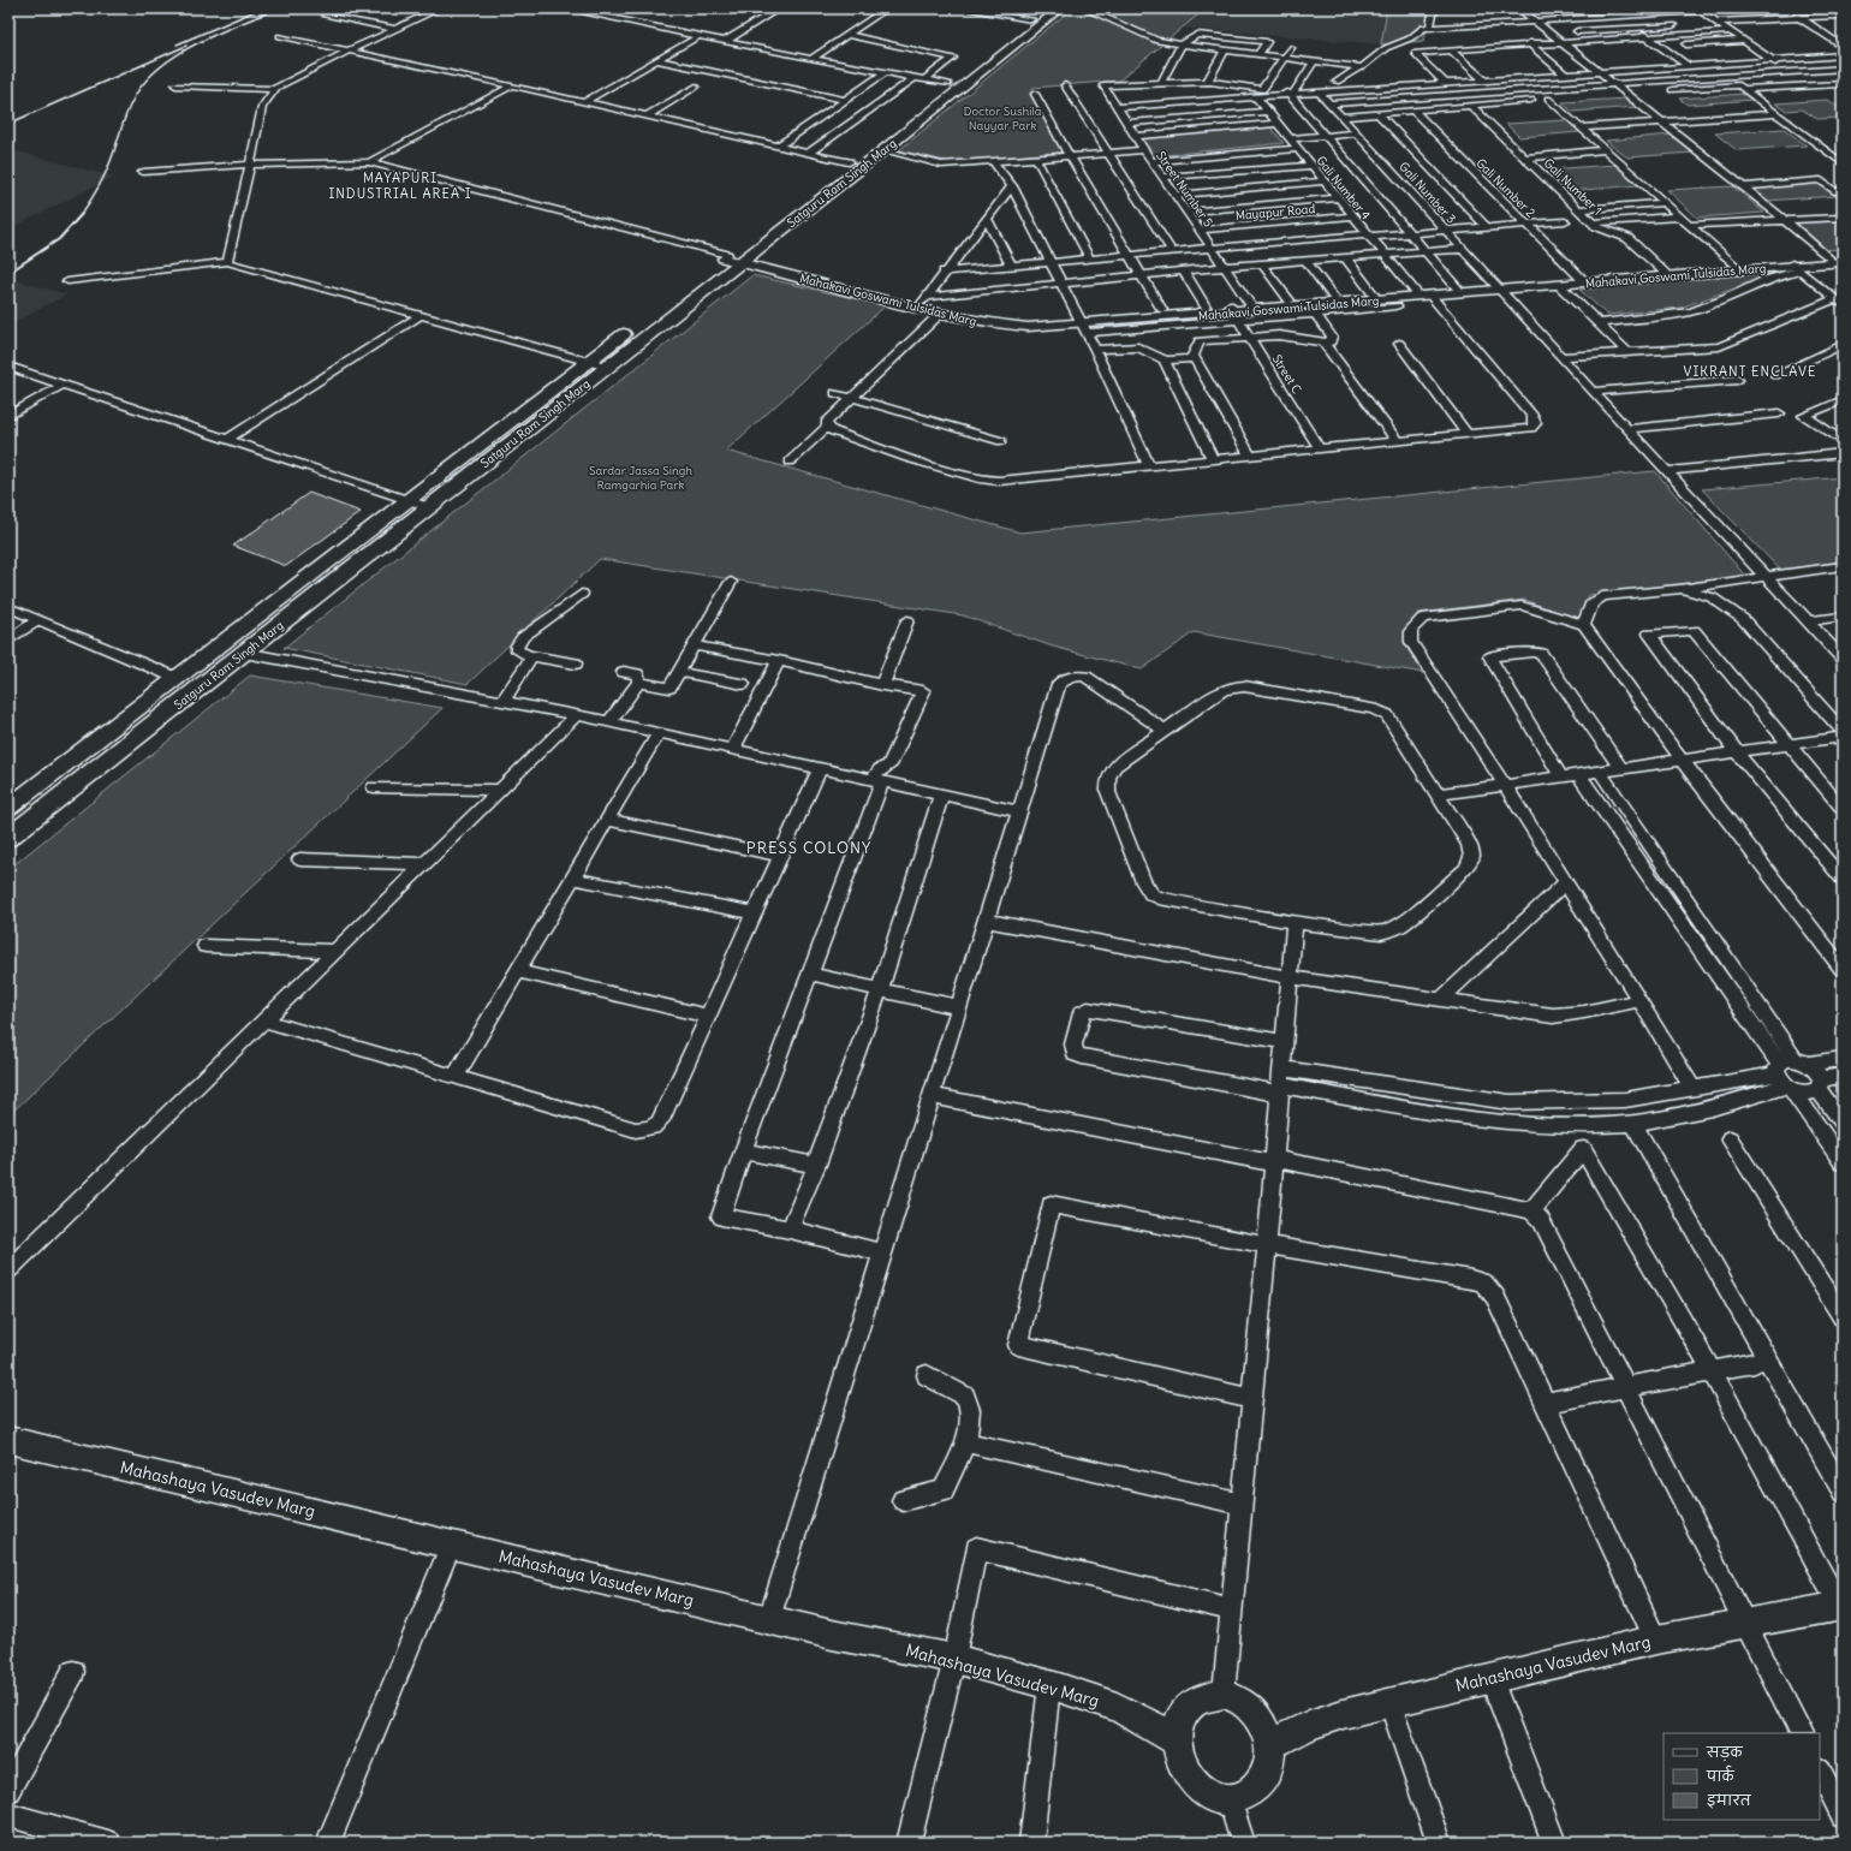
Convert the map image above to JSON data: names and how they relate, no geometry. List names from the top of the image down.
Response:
{
  "streets": {
    "main road": ["Satguru Ram Singh Marg"],
    "street": [
      "Gali Number 1",
      "Gali Number 4",
      "Gali Number 2",
      "Street Number 5",
      "Gali Number 3",
      "Mayapur Road",
      "Mahakavi Goswami Tulsidas Marg",
      "Street C",
      "Mahashaya Vasudev Marg"
    ]
  },
  "crossings": [
    ["Satguru Ram Singh Marg", "Mahakavi Goswami Tulsidas Marg"],
    ["Gali Number 1", "Mahakavi Goswami Tulsidas Marg"],
    ["Gali Number 4", "Mayapur Road"],
    ["Gali Number 4", "Mahakavi Goswami Tulsidas Marg"],
    ["Gali Number 2", "Mahakavi Goswami Tulsidas Marg"],
    ["Street Number 5", "Mayapur Road"],
    ["Street Number 5", "Mahakavi Goswami Tulsidas Marg"],
    ["Gali Number 3", "Mahakavi Goswami Tulsidas Marg"],
    ["Mahakavi Goswami Tulsidas Marg", "Street C"]
  ],
  "districts": ["MAYAPURI INDUSTRIAL AREA I", "VIKRANT ENCLAVE", "PRESS COLONY"],
  "parks": ["Doctor Sushila Nayyar Park", "Sardar Jassa Singh Ramgarhia Park"],
  "legend": ["सड़क", "पार्क", "इमारत"]
}
